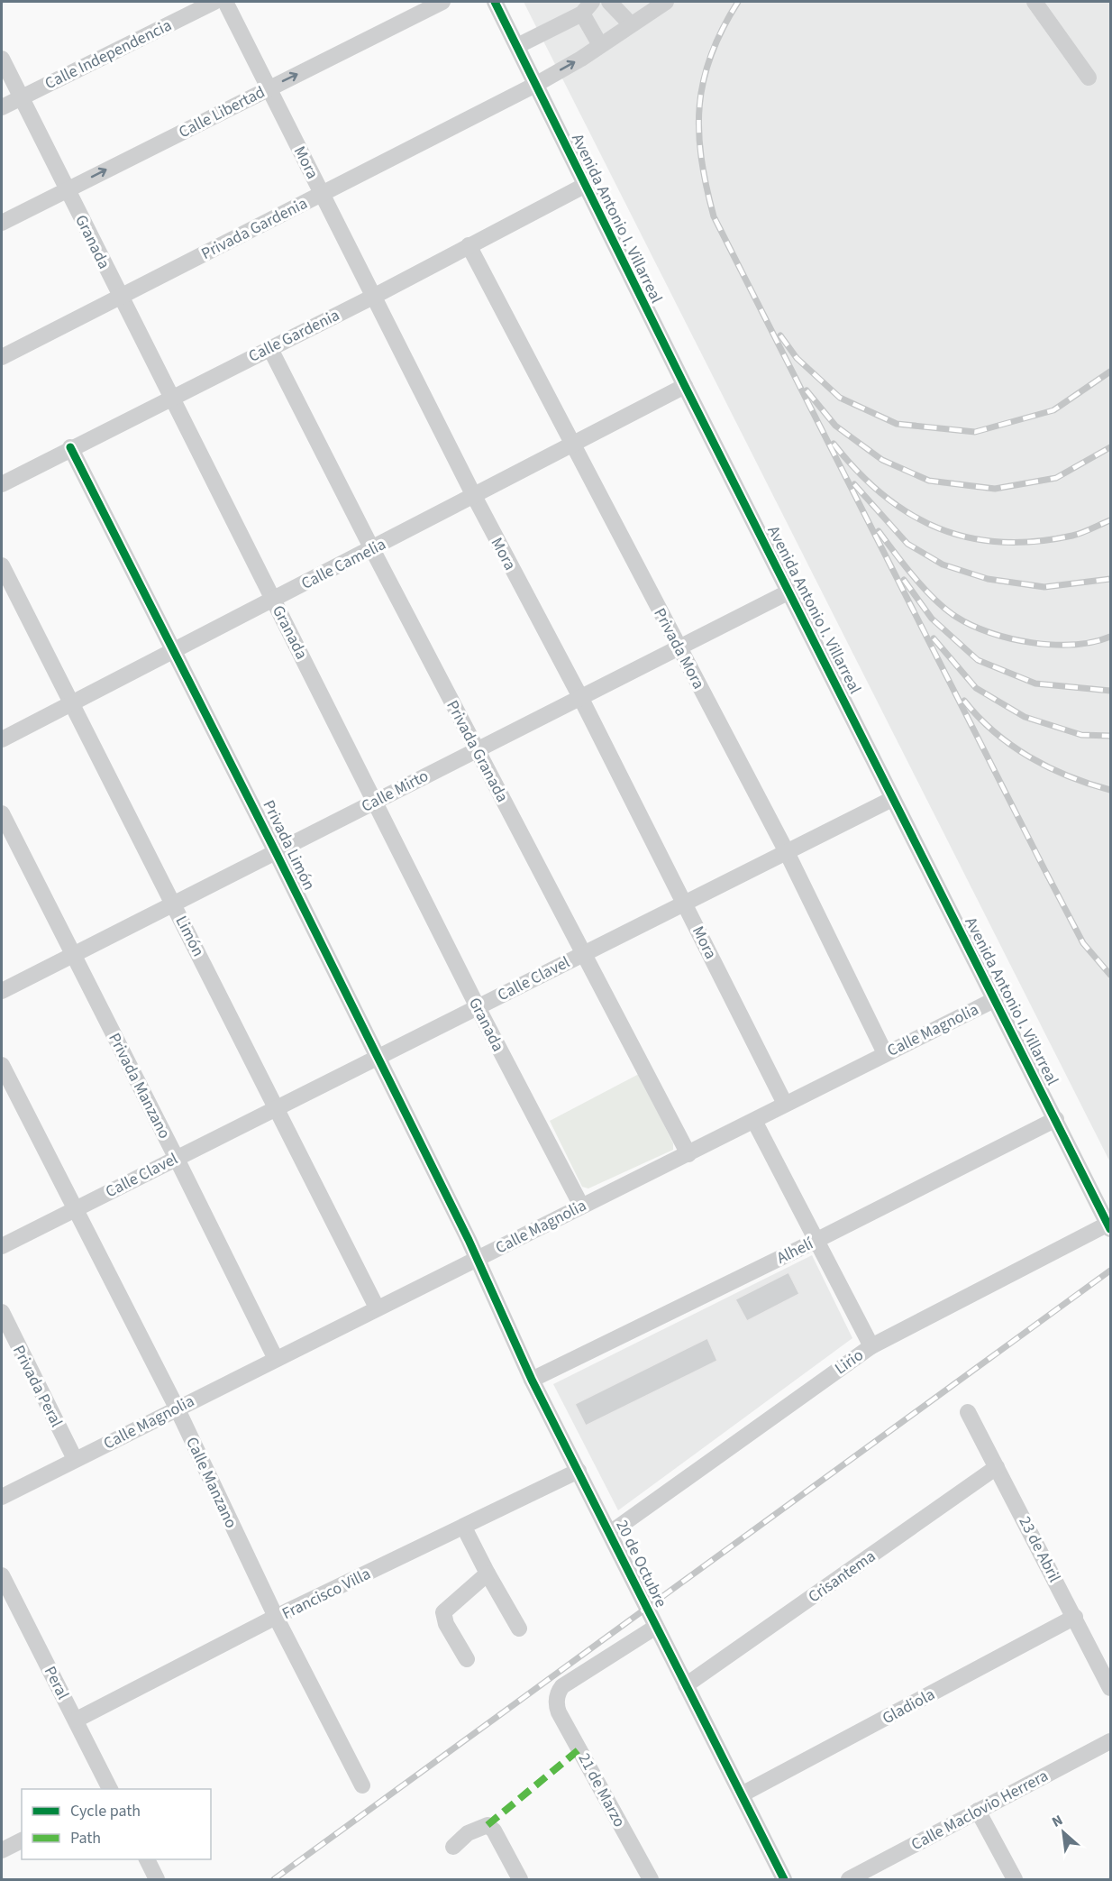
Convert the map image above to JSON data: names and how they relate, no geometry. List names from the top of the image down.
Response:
{
  "streets": {
    "street": [
      "Calle Independencia",
      "Calle Libertad",
      "Mora",
      "Avenida Antonio I. Villarreal",
      "Privada Gardenia",
      "Granada",
      "Calle Gardenia",
      "Calle Camelia",
      "Privada Mora",
      "Privada Granada",
      "Calle Mirto",
      "Privada Limón",
      "Limón",
      "Calle Clavel",
      "Calle Magnolia",
      "Privada Manzano",
      "Alhelí",
      "Lirio",
      "Privada Peral",
      "Calle Manzano",
      "23 de Abril",
      "20 de Octubre",
      "Crisantema",
      "Francisco Villa",
      "Peral",
      "Gladiola",
      "21 de Marzo",
      "Calle Maclovio Herrera"
    ]
  },
  "crossings": [
    ["Calle Independencia", "Granada"],
    ["Calle Libertad", "Mora"],
    ["Calle Libertad", "Granada"],
    ["Mora", "Privada Gardenia"],
    ["Mora", "Calle Gardenia"],
    ["Mora", "Calle Camelia"],
    ["Mora", "Calle Mirto"],
    ["Mora", "Calle Clavel"],
    ["Mora", "Calle Magnolia"],
    ["Avenida Antonio I. Villarreal", "Privada Gardenia"],
    ["Avenida Antonio I. Villarreal", "Calle Gardenia"],
    ["Avenida Antonio I. Villarreal", "Calle Camelia"],
    ["Avenida Antonio I. Villarreal", "Calle Mirto"],
    ["Avenida Antonio I. Villarreal", "Calle Clavel"],
    ["Avenida Antonio I. Villarreal", "Calle Magnolia"],
    ["Avenida Antonio I. Villarreal", "Alhelí"],
    ["Avenida Antonio I. Villarreal", "Lirio"],
    ["Privada Gardenia", "Granada"],
    ["Granada", "Calle Gardenia"],
    ["Granada", "Calle Camelia"],
    ["Granada", "Calle Mirto"],
    ["Granada", "Calle Clavel"],
    ["Granada", "Calle Magnolia"],
    ["Calle Gardenia", "Privada Mora"],
    ["Calle Gardenia", "Privada Granada"],
    ["Calle Gardenia", "Privada Limón"],
    ["Calle Camelia", "Privada Mora"],
    ["Calle Camelia", "Privada Granada"],
    ["Calle Camelia", "Privada Limón"],
    ["Calle Camelia", "Limón"],
    ["Privada Mora", "Calle Mirto"],
    ["Privada Mora", "Calle Clavel"],
    ["Privada Mora", "Calle Magnolia"],
    ["Privada Granada", "Calle Mirto"],
    ["Privada Granada", "Calle Clavel"],
    ["Privada Granada", "Calle Magnolia"],
    ["Calle Mirto", "Privada Limón"],
    ["Calle Mirto", "Limón"],
    ["Calle Mirto", "Privada Manzano"],
    ["Privada Limón", "Calle Clavel"],
    ["Privada Limón", "Calle Magnolia"],
    ["Privada Limón", "20 de Octubre"],
    ["Limón", "Calle Clavel"],
    ["Limón", "Calle Magnolia"],
    ["Calle Clavel", "Privada Manzano"],
    ["Calle Clavel", "Calle Manzano"],
    ["Calle Magnolia", "Privada Manzano"],
    ["Calle Magnolia", "Privada Peral"],
    ["Calle Magnolia", "Calle Manzano"],
    ["Calle Magnolia", "20 de Octubre"],
    ["Alhelí", "20 de Octubre"],
    ["Lirio", "20 de Octubre"],
    ["Calle Manzano", "Francisco Villa"],
    ["23 de Abril", "Crisantema"],
    ["23 de Abril", "Gladiola"],
    ["20 de Octubre", "Crisantema"],
    ["20 de Octubre", "Francisco Villa"],
    ["20 de Octubre", "Gladiola"],
    ["20 de Octubre", "21 de Marzo"],
    ["Francisco Villa", "Peral"]
  ],
  "one_way": ["Calle Libertad"],
  "legend": ["Cycle path", "Path"],
  "north": "top left"
}
